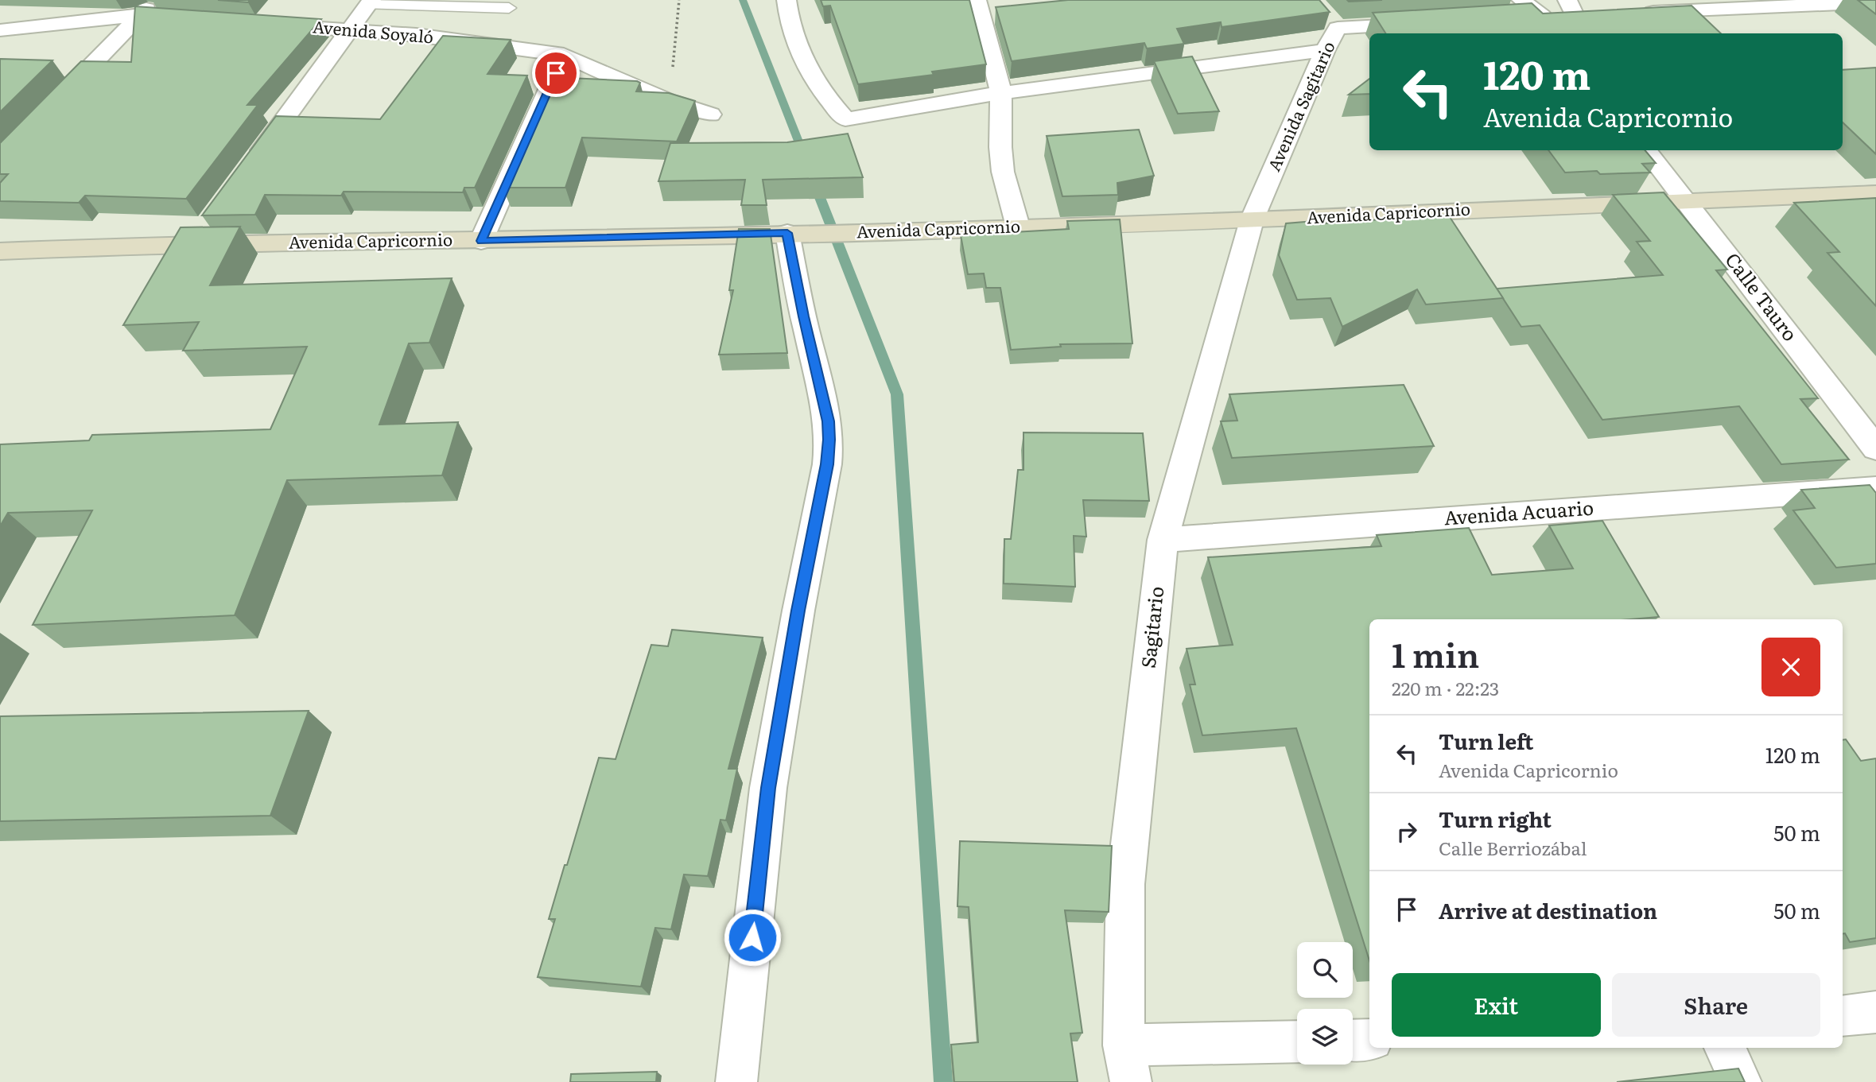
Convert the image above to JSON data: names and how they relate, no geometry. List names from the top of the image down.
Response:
{
  "streets": {
    "street": [
      "Avenida Soyaló",
      "Avenida Sagitario",
      "Avenida Capricornio",
      "Calle Tauro",
      "Avenida Acuario",
      "Sagitario"
    ]
  },
  "crossings": [
    ["Avenida Sagitario", "Avenida Capricornio"],
    ["Avenida Sagitario", "Sagitario"],
    ["Avenida Capricornio", "Calle Tauro"],
    ["Avenida Capricornio", "Sagitario"],
    ["Avenida Acuario", "Sagitario"]
  ],
  "page": {
    "turn": ["120 m", "Avenida Capricornio"],
    "heading": ["1 min", "220 m · 22:23"],
    "list": [
      {
        "name": "Turn left",
        "note": "Avenida Capricornio",
        "value": "120 m"
      },
      {
        "name": "Turn right",
        "note": "Calle Berriozábal",
        "value": "50 m"
      },
      {
        "name": "Arrive at destination",
        "value": "50 m"
      }
    ],
    "buttons": ["Exit", "Share"]
  }
}
